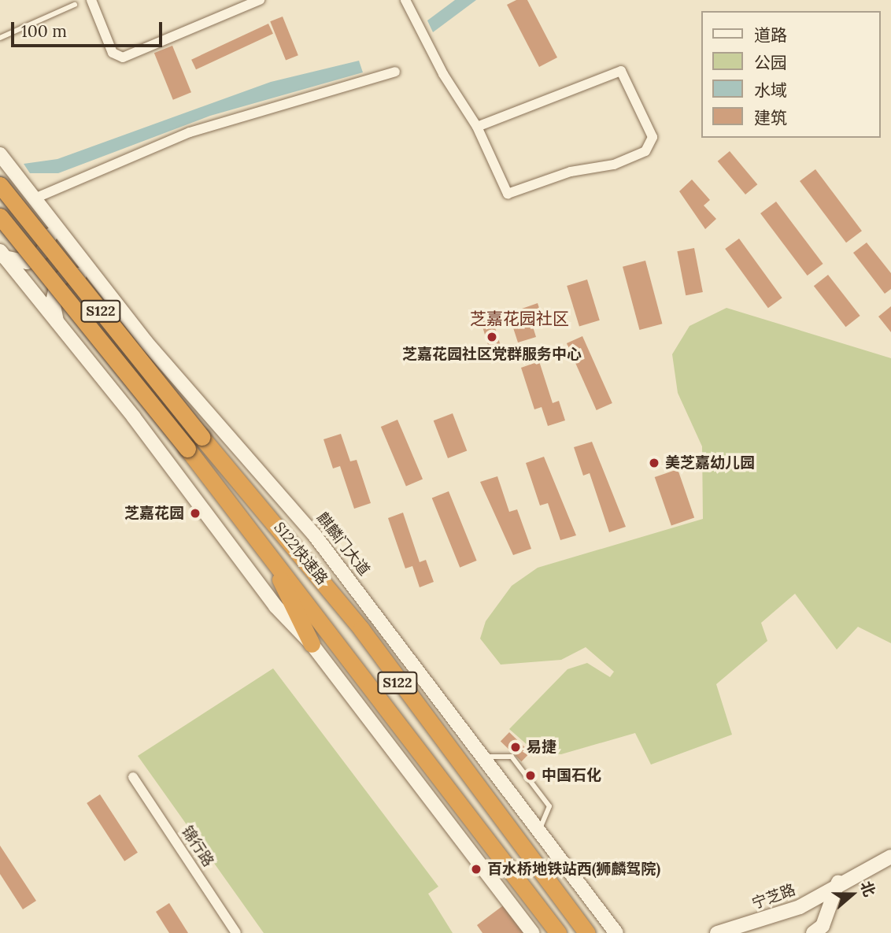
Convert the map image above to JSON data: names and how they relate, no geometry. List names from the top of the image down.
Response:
{
  "streets": {
    "highway": ["S122", "S122快速路"],
    "street": ["麒麟门大道", "锦行路", "宁芝路"]
  },
  "districts": ["芝嘉花园社区"],
  "places": [
    "芝嘉花园社区党群服务中心",
    "美芝嘉幼儿园",
    "芝嘉花园",
    "易捷",
    "中国石化",
    "百水桥地铁站西(狮麟驾院)"
  ],
  "legend": [
    "道路",
    "公园",
    "水域",
    "建筑"
  ],
  "scale_bar": "100 m",
  "north": "right"
}
